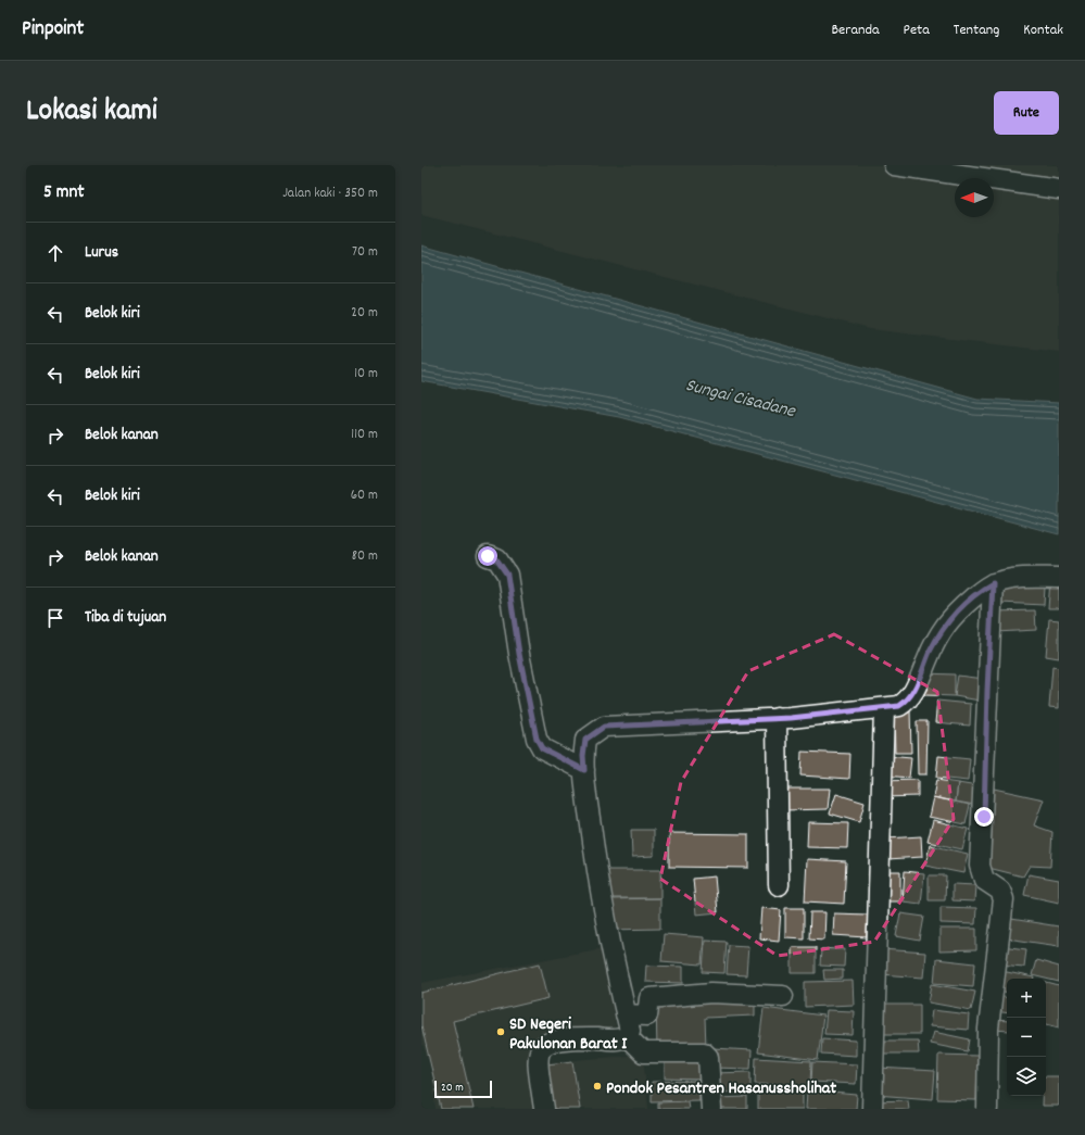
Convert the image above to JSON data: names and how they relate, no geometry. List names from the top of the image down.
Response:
{
  "water": ["Sungai Cisadane"],
  "places": ["SD Negeri Pakulonan Barat I", "Pondok Pesantren Hasanussholihat"],
  "scale_bar": "20 m",
  "north": "left",
  "page": {
    "header": "Pinpoint",
    "nav": [
      "Beranda",
      "Peta",
      "Tentang",
      "Kontak"
    ],
    "title": "Lokasi kami",
    "buttons": "Rute",
    "heading": ["5 mnt", "Jalan kaki · 350 m"],
    "list": [
      ["Lurus", "70 m"],
      ["Belok kiri", "20 m"],
      ["Belok kiri", "10 m"],
      ["Belok kanan", "110 m"],
      ["Belok kiri", "60 m"],
      ["Belok kanan", "80 m"],
      "Tiba di tujuan"
    ],
    "map_buttons": ["+", "−"],
    "scale": "20 m"
  }
}
